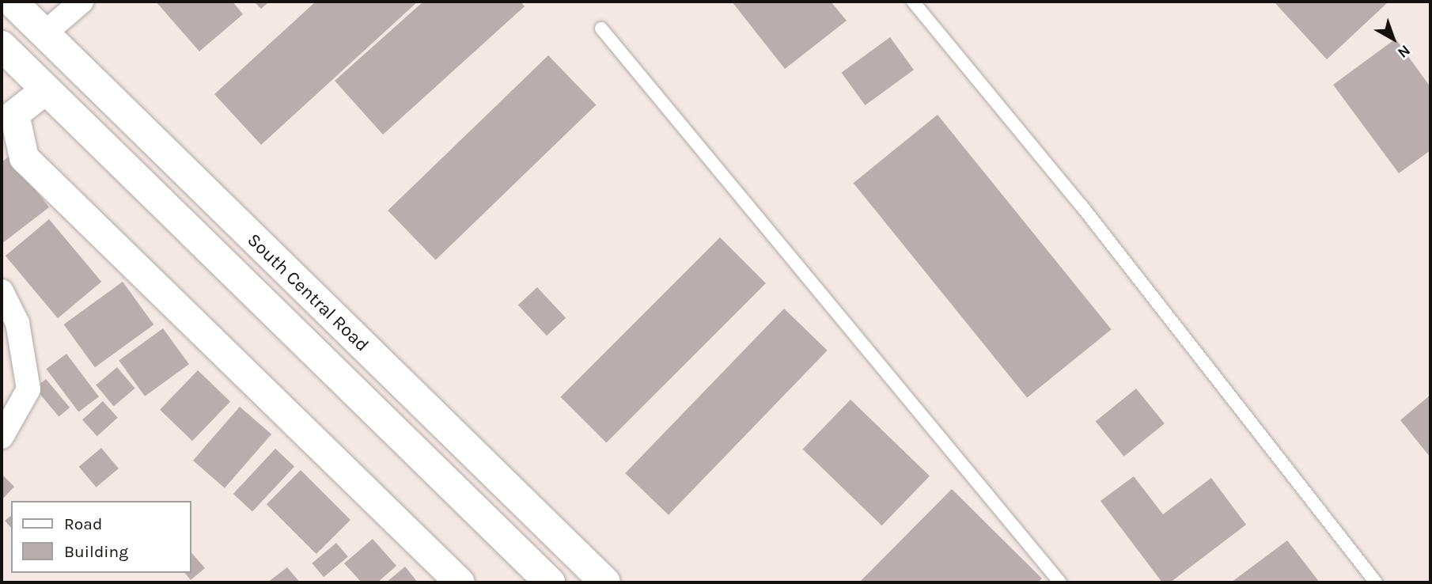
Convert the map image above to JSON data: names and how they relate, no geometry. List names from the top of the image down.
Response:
{
  "streets": {
    "main road": ["South Central Road"]
  },
  "legend": ["Road", "Building"],
  "north": "bottom right"
}
